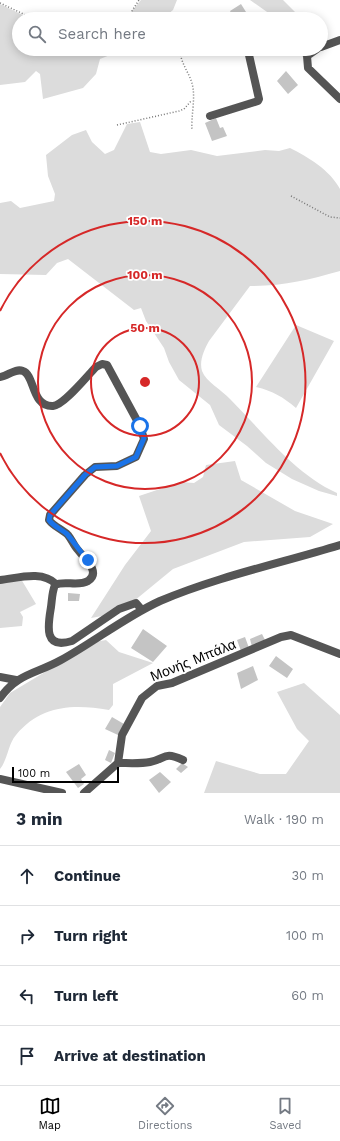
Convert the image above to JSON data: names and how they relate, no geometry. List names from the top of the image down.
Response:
{
  "streets": {
    "street": ["Μονής Μπάλα"]
  },
  "scale_bar": "100 m",
  "page": {
    "search": "Search here",
    "scale": "100 m",
    "heading": ["3 min", "Walk · 190 m"],
    "list": [
      ["Continue", "30 m"],
      ["Turn right", "100 m"],
      ["Turn left", "60 m"],
      "Arrive at destination"
    ],
    "nav": ["Map", "Directions", "Saved"]
  },
  "rings": ["150 m", "100 m", "50 m"]
}
